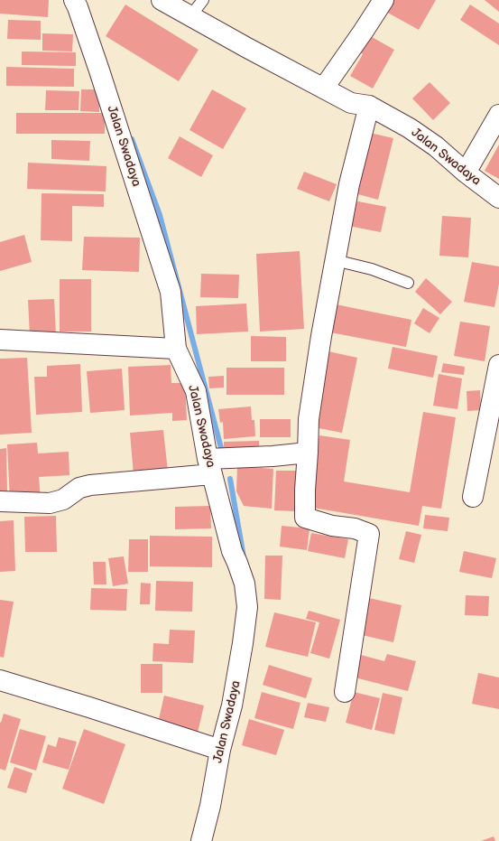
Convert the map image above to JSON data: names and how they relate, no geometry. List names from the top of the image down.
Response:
{
  "streets": {
    "street": ["Jalan Swadaya"]
  }
}
